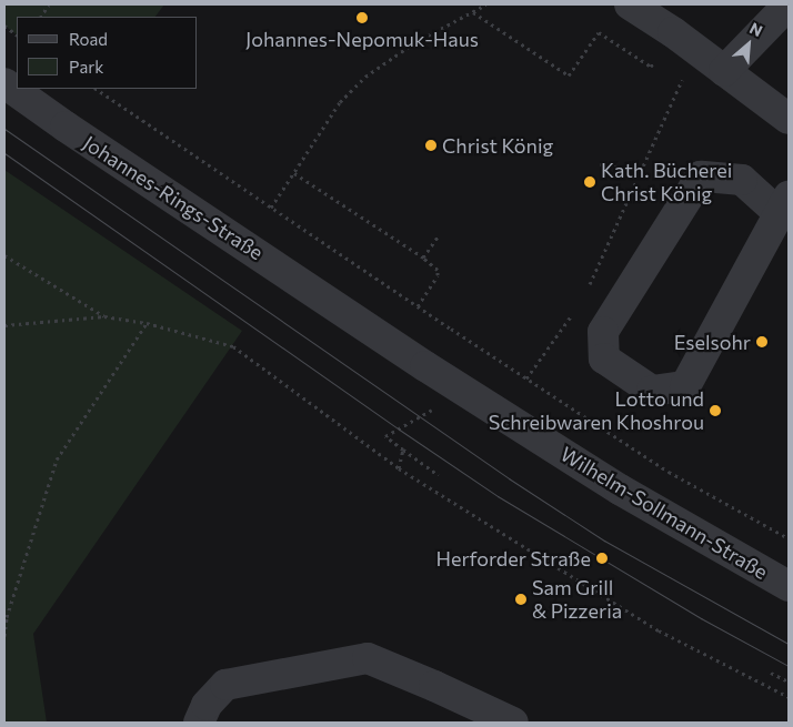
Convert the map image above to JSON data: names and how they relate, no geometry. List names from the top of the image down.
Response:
{
  "streets": {
    "street": ["Johannes-Rings-Straße", "Wilhelm-Sollmann-Straße"]
  },
  "crossings": [
    ["Johannes-Rings-Straße", "Wilhelm-Sollmann-Straße"]
  ],
  "places": [
    "Johannes-Nepomuk-Haus",
    "Christ König",
    "Kath. Bücherei Christ König",
    "Eselsohr",
    "Lotto und Schreibwaren Khoshrou",
    "Herforder Straße",
    "Sam Grill & Pizzeria"
  ],
  "legend": ["Road", "Park"],
  "north": "top right"
}
